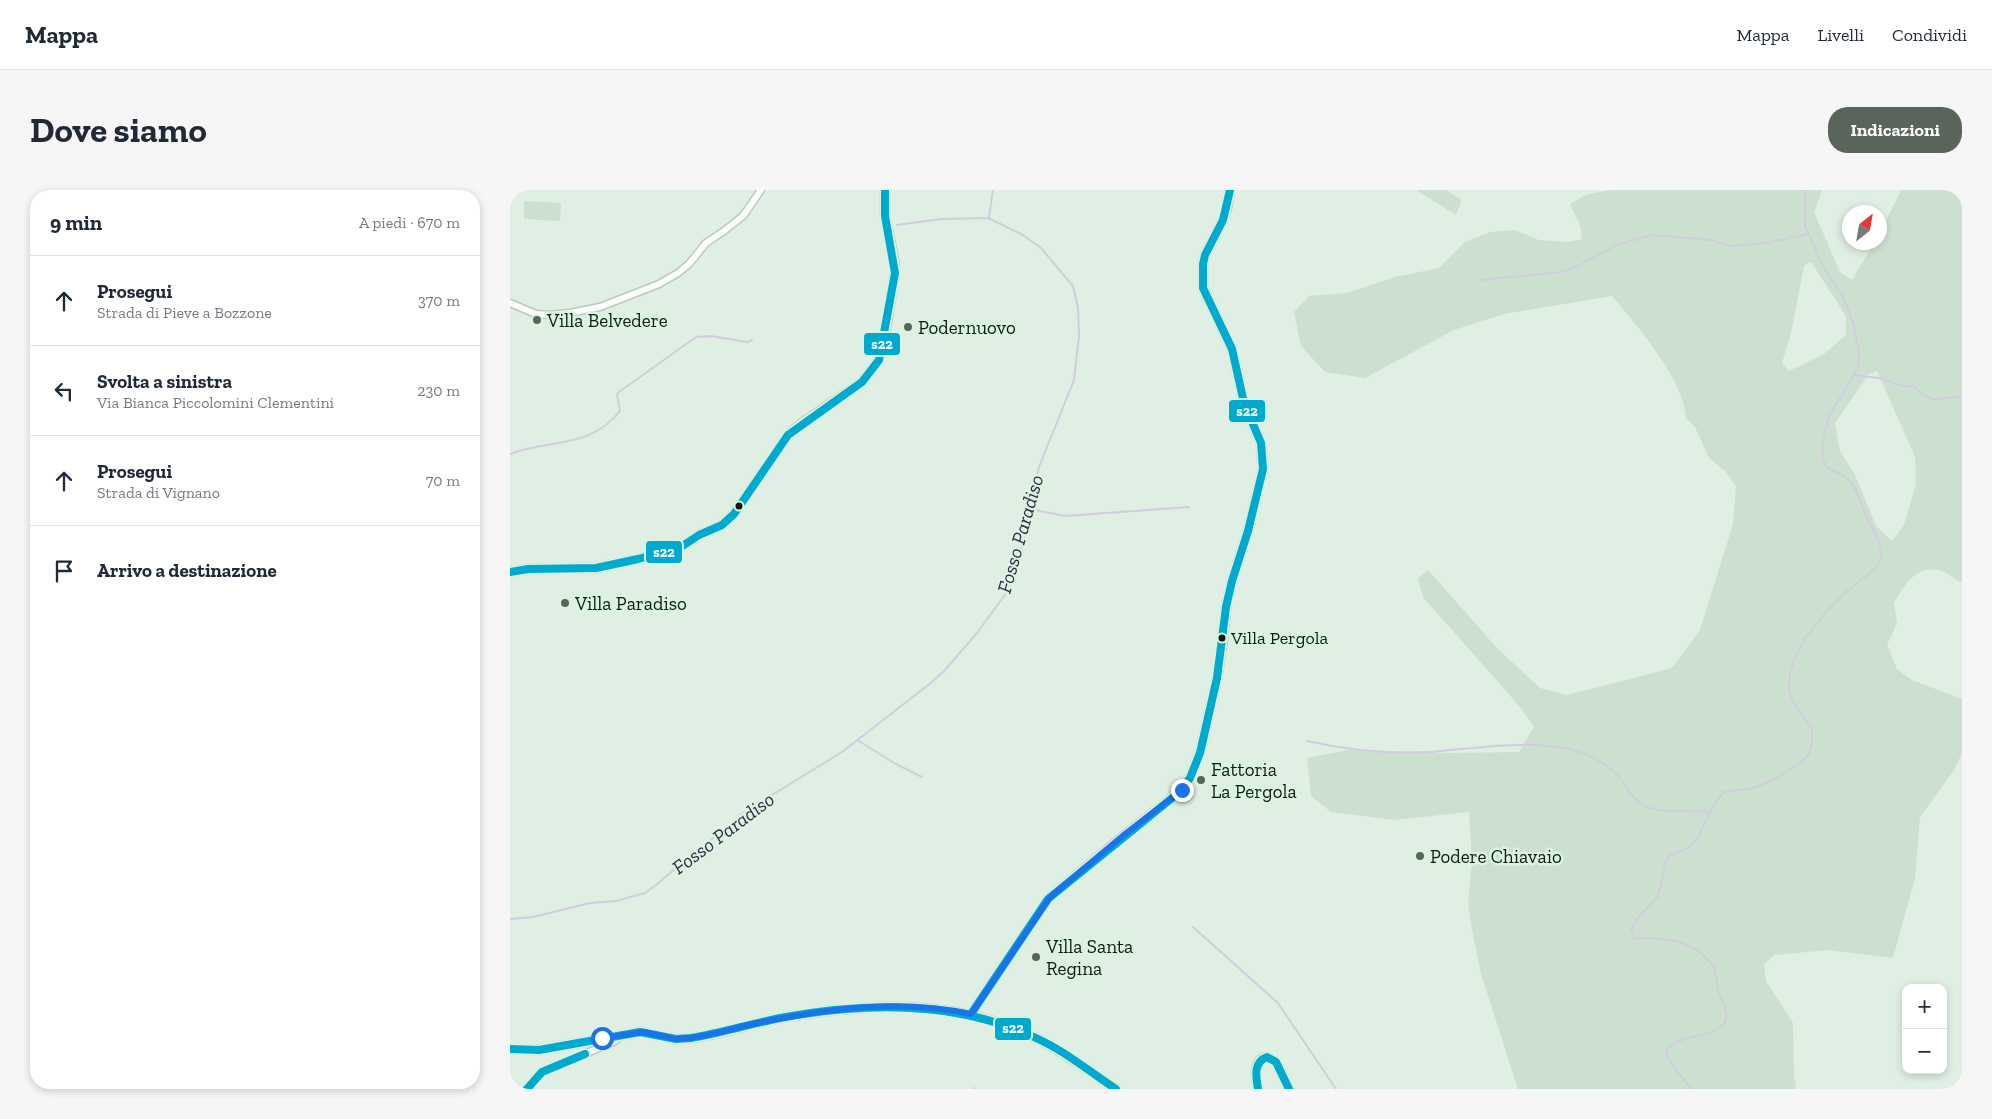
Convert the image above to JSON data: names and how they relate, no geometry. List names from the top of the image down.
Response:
{
  "water": ["Fosso Paradiso"],
  "places": [
    "Villa Belvedere",
    "Podernuovo",
    "Villa Paradiso",
    "Villa Pergola",
    "Fattoria La Pergola",
    "Podere Chiavaio",
    "Villa Santa Regina"
  ],
  "lines": ["transit line s22"],
  "north": "top right",
  "page": {
    "header": "Mappa",
    "nav": ["Mappa", "Livelli", "Condividi"],
    "buttons": "Indicazioni",
    "title": "Dove siamo",
    "heading": ["9 min", "A piedi · 670 m"],
    "list": [
      ["Prosegui", "Strada di Pieve a Bozzone", "370 m"],
      ["Svolta a sinistra", "Via Bianca Piccolomini Clementini", "230 m"],
      ["Prosegui", "Strada di Vignano", "70 m"],
      "Arrivo a destinazione"
    ],
    "map_buttons": ["+", "−"]
  }
}
